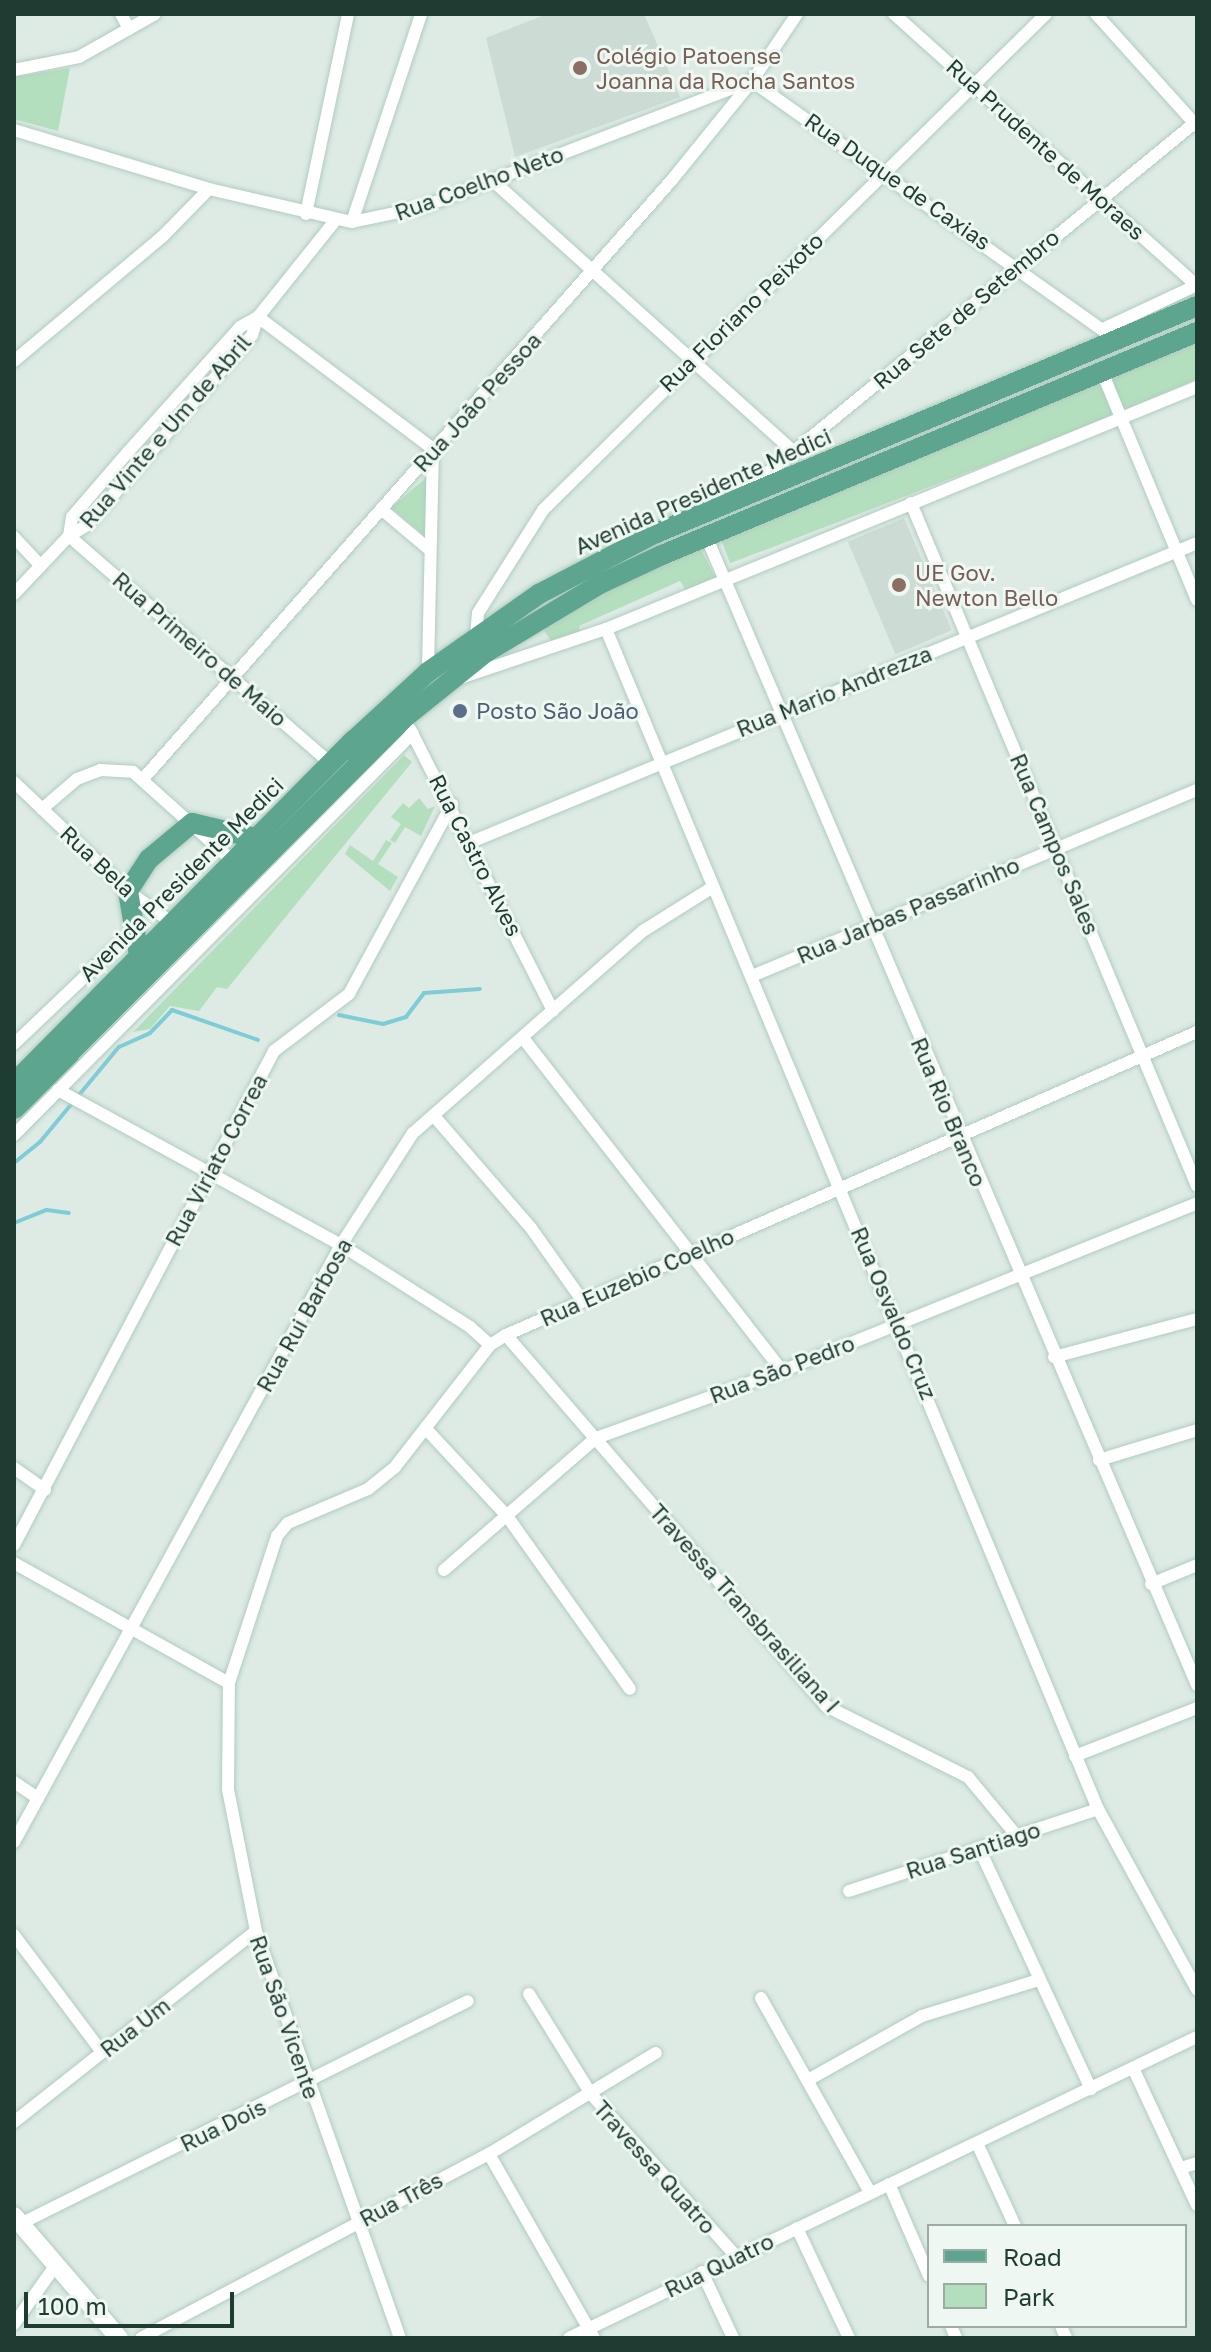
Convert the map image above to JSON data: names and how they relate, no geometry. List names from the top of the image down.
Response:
{
  "streets": {
    "main road": ["Avenida Presidente Medici"],
    "street": [
      "Rua Prudente de Moraes",
      "Rua Duque de Caxias",
      "Rua Coelho Neto",
      "Rua Sete de Setembro",
      "Rua Floriano Peixoto",
      "Rua João Pessoa",
      "Rua Vinte e Um de Abril",
      "Rua Primeiro de Maio",
      "Rua Mario Andrezza",
      "Rua Campos Sales",
      "Rua Castro Alves",
      "Rua Bela",
      "Rua Jarbas Passarinho",
      "Rua Rio Branco",
      "Rua Viriato Correa",
      "Rua Euzebio Coelho",
      "Rua Osvaldo Cruz",
      "Rua Rui Barbosa",
      "Rua São Pedro",
      "Travessa Transbrasiliana I",
      "Rua Santiago",
      "Rua São Vicente",
      "Rua Um",
      "Rua Dois",
      "Travessa Quatro",
      "Rua Três",
      "Rua Quatro"
    ]
  },
  "crossings": [
    ["Rua Prudente de Moraes", "Rua Sete de Setembro"],
    ["Rua Prudente de Moraes", "Rua Floriano Peixoto"],
    ["Rua Duque de Caxias", "Rua Coelho Neto"],
    ["Rua Duque de Caxias", "Rua Sete de Setembro"],
    ["Rua Duque de Caxias", "Rua Floriano Peixoto"],
    ["Rua Duque de Caxias", "Rua João Pessoa"],
    ["Rua Duque de Caxias", "Avenida Presidente Medici"],
    ["Rua Coelho Neto", "Rua João Pessoa"],
    ["Rua Coelho Neto", "Rua Vinte e Um de Abril"],
    ["Rua Sete de Setembro", "Avenida Presidente Medici"],
    ["Rua Floriano Peixoto", "Avenida Presidente Medici"],
    ["Rua João Pessoa", "Rua Primeiro de Maio"],
    ["Rua Vinte e Um de Abril", "Rua Primeiro de Maio"],
    ["Avenida Presidente Medici", "Rua Primeiro de Maio"],
    ["Avenida Presidente Medici", "Rua Campos Sales"],
    ["Avenida Presidente Medici", "Rua Castro Alves"],
    ["Avenida Presidente Medici", "Rua Bela"],
    ["Avenida Presidente Medici", "Rua Rio Branco"],
    ["Avenida Presidente Medici", "Rua Osvaldo Cruz"],
    ["Rua Mario Andrezza", "Rua Campos Sales"],
    ["Rua Mario Andrezza", "Rua Castro Alves"],
    ["Rua Mario Andrezza", "Rua Rio Branco"],
    ["Rua Mario Andrezza", "Rua Osvaldo Cruz"],
    ["Rua Campos Sales", "Rua Jarbas Passarinho"],
    ["Rua Campos Sales", "Rua Euzebio Coelho"],
    ["Rua Castro Alves", "Rua Viriato Correa"],
    ["Rua Castro Alves", "Rua Rui Barbosa"],
    ["Rua Jarbas Passarinho", "Rua Rio Branco"],
    ["Rua Jarbas Passarinho", "Rua Osvaldo Cruz"],
    ["Rua Rio Branco", "Rua Euzebio Coelho"],
    ["Rua Rio Branco", "Rua São Pedro"],
    ["Rua Euzebio Coelho", "Rua Osvaldo Cruz"],
    ["Rua Euzebio Coelho", "Travessa Transbrasiliana I"],
    ["Rua Euzebio Coelho", "Rua São Vicente"],
    ["Rua Osvaldo Cruz", "Rua Rui Barbosa"],
    ["Rua Osvaldo Cruz", "Rua São Pedro"],
    ["Rua Osvaldo Cruz", "Rua Santiago"],
    ["Rua São Pedro", "Travessa Transbrasiliana I"],
    ["Travessa Transbrasiliana I", "Rua Santiago"],
    ["Rua São Vicente", "Rua Um"],
    ["Rua São Vicente", "Rua Dois"],
    ["Rua São Vicente", "Rua Três"],
    ["Travessa Quatro", "Rua Três"],
    ["Travessa Quatro", "Rua Quatro"]
  ],
  "places": ["Colégio Patoense Joanna da Rocha Santos", "UE Gov. Newton Bello", "Posto São João"],
  "legend": ["Road", "Park"],
  "scale_bar": "100 m"
}
